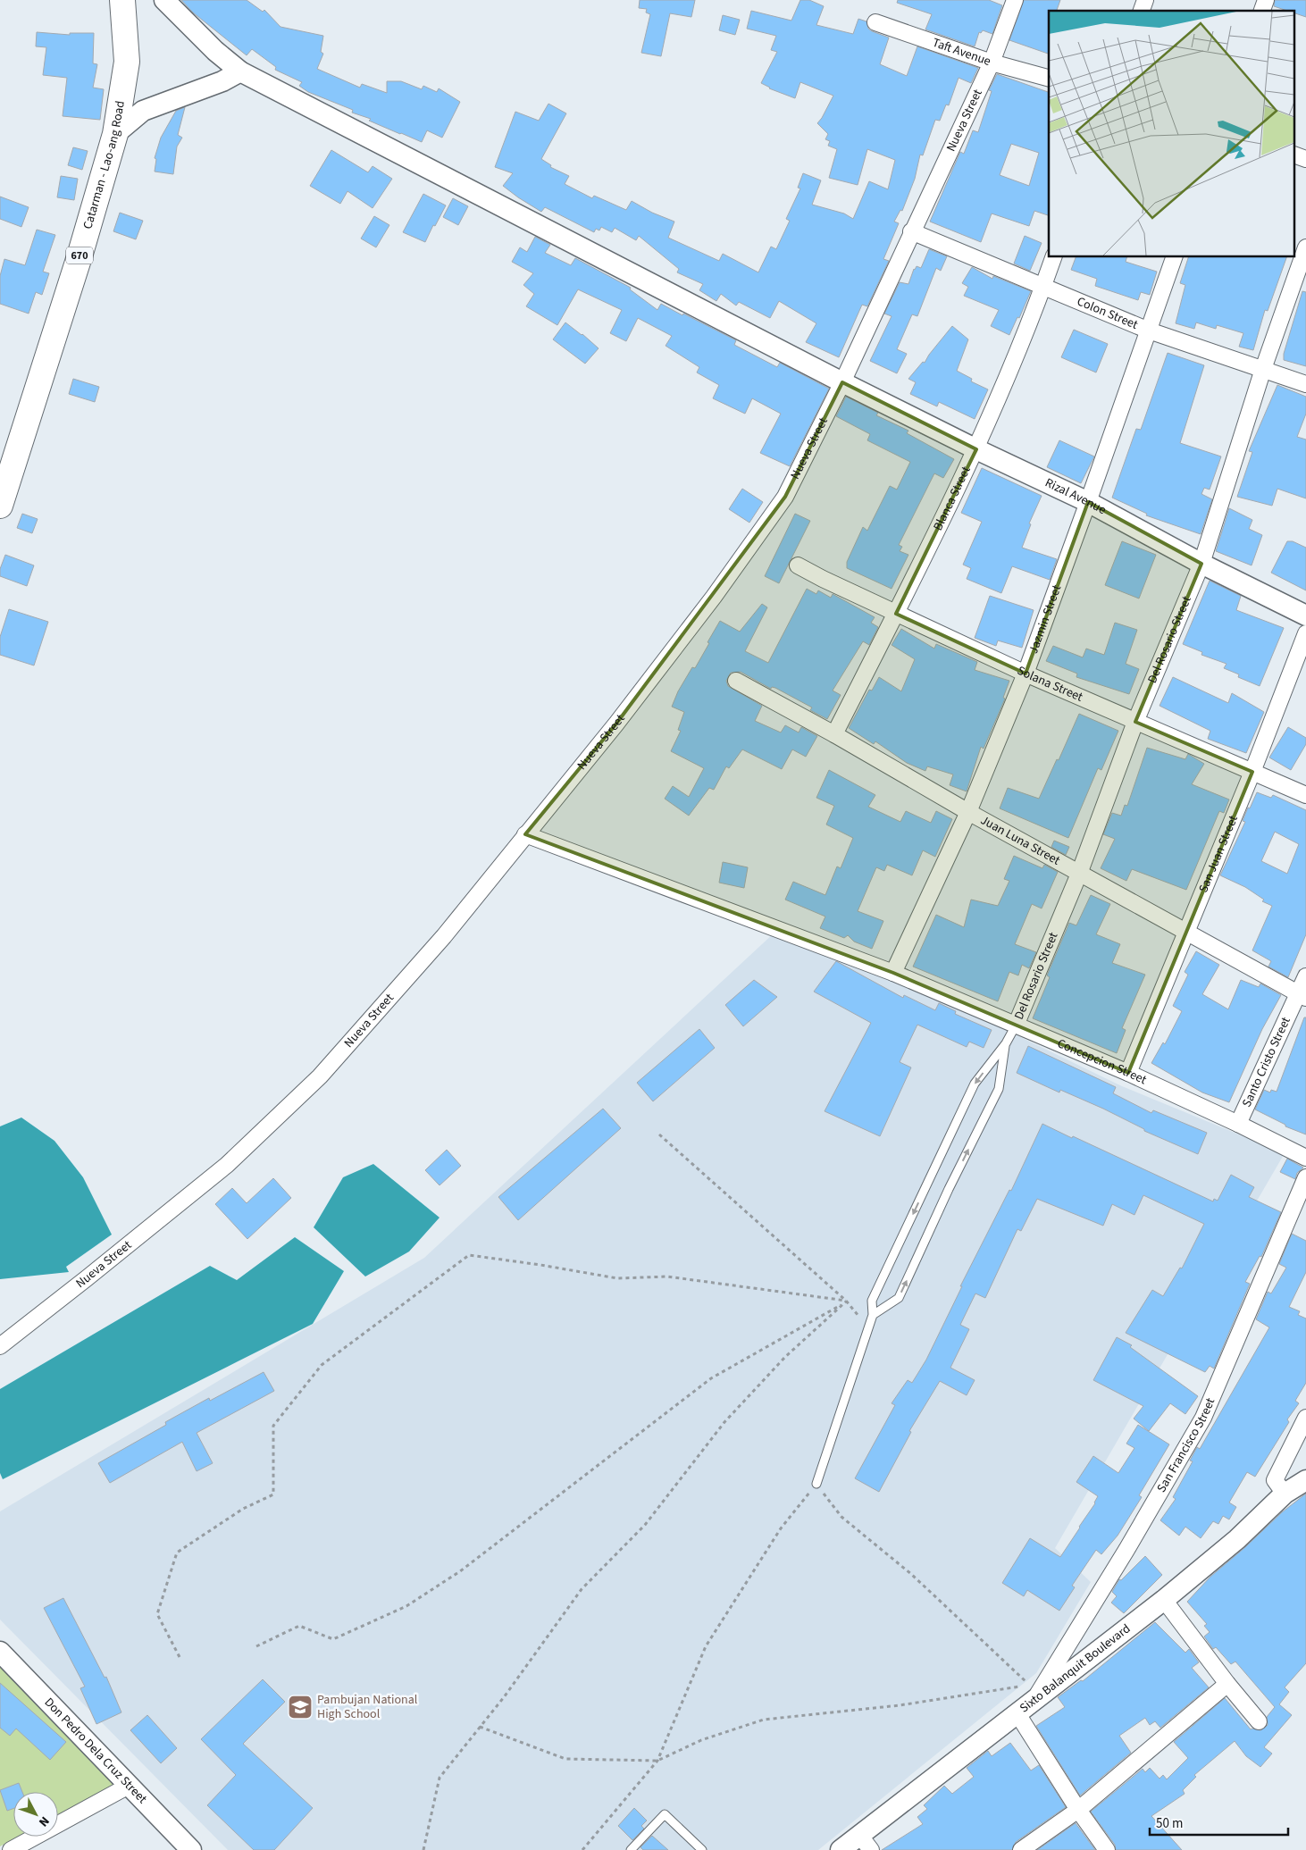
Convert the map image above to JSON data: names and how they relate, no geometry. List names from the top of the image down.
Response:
{
  "streets": {
    "main road": ["Catarman - Lao-ang Road", "670"],
    "street": [
      "Taft Avenue",
      "Nueva Street",
      "Colon Street",
      "Rizal Avenue",
      "Blanca Street",
      "Jazmin Street",
      "Del Rosario Street",
      "Solana Street",
      "Juan Luna Street",
      "San Juan Street",
      "Concepcion Street",
      "Santo Cristo Street",
      "San Francisco Street",
      "Sixto Balanquit Boulevard",
      "Don Pedro Dela Cruz Street"
    ]
  },
  "crossings": [
    ["Taft Avenue", "Nueva Street"],
    ["Nueva Street", "Colon Street"],
    ["Nueva Street", "Rizal Avenue"],
    ["Nueva Street", "Concepcion Street"],
    ["Colon Street", "Blanca Street"],
    ["Colon Street", "Jazmin Street"],
    ["Colon Street", "Del Rosario Street"],
    ["Rizal Avenue", "Blanca Street"],
    ["Rizal Avenue", "Jazmin Street"],
    ["Rizal Avenue", "Del Rosario Street"],
    ["Blanca Street", "Solana Street"],
    ["Blanca Street", "Juan Luna Street"],
    ["Jazmin Street", "Solana Street"],
    ["Jazmin Street", "Juan Luna Street"],
    ["Jazmin Street", "Concepcion Street"],
    ["Del Rosario Street", "Solana Street"],
    ["Del Rosario Street", "Juan Luna Street"],
    ["Del Rosario Street", "Concepcion Street"],
    ["Solana Street", "San Juan Street"],
    ["Juan Luna Street", "San Juan Street"],
    ["Juan Luna Street", "Santo Cristo Street"],
    ["San Juan Street", "Concepcion Street"],
    ["Concepcion Street", "Santo Cristo Street"],
    ["San Francisco Street", "Sixto Balanquit Boulevard"]
  ],
  "places": {
    "school or university": ["Pambujan National High School"]
  },
  "scale_bar": "50 m",
  "north": "bottom right"
}
